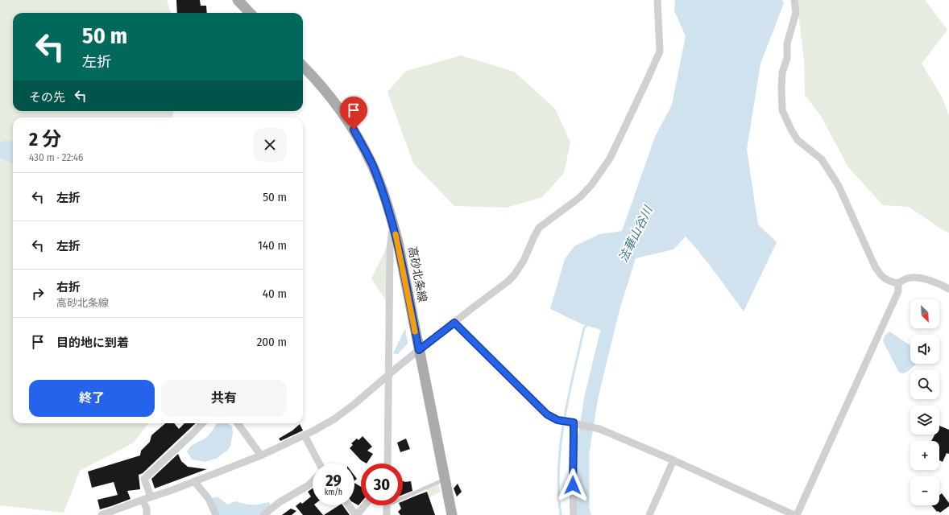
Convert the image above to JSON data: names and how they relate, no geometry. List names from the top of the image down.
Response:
{
  "streets": {
    "main road": ["高砂北条線"]
  },
  "water": ["法華山谷川"],
  "north": "bottom right",
  "page": {
    "turn": ["50 m", "左折"],
    "then": "その先",
    "heading": ["2 分", "430 m · 22:46"],
    "list": [
      {
        "name": "左折",
        "value": "50 m"
      },
      {
        "name": "左折",
        "value": "140 m"
      },
      {
        "name": "右折",
        "note": "高砂北条線",
        "value": "40 m"
      },
      {
        "name": "目的地に到着",
        "value": "200 m"
      }
    ],
    "map_buttons": ["+", "−"],
    "buttons": ["終了", "共有"],
    "speed": "29 km/h",
    "limit": "30"
  }
}
